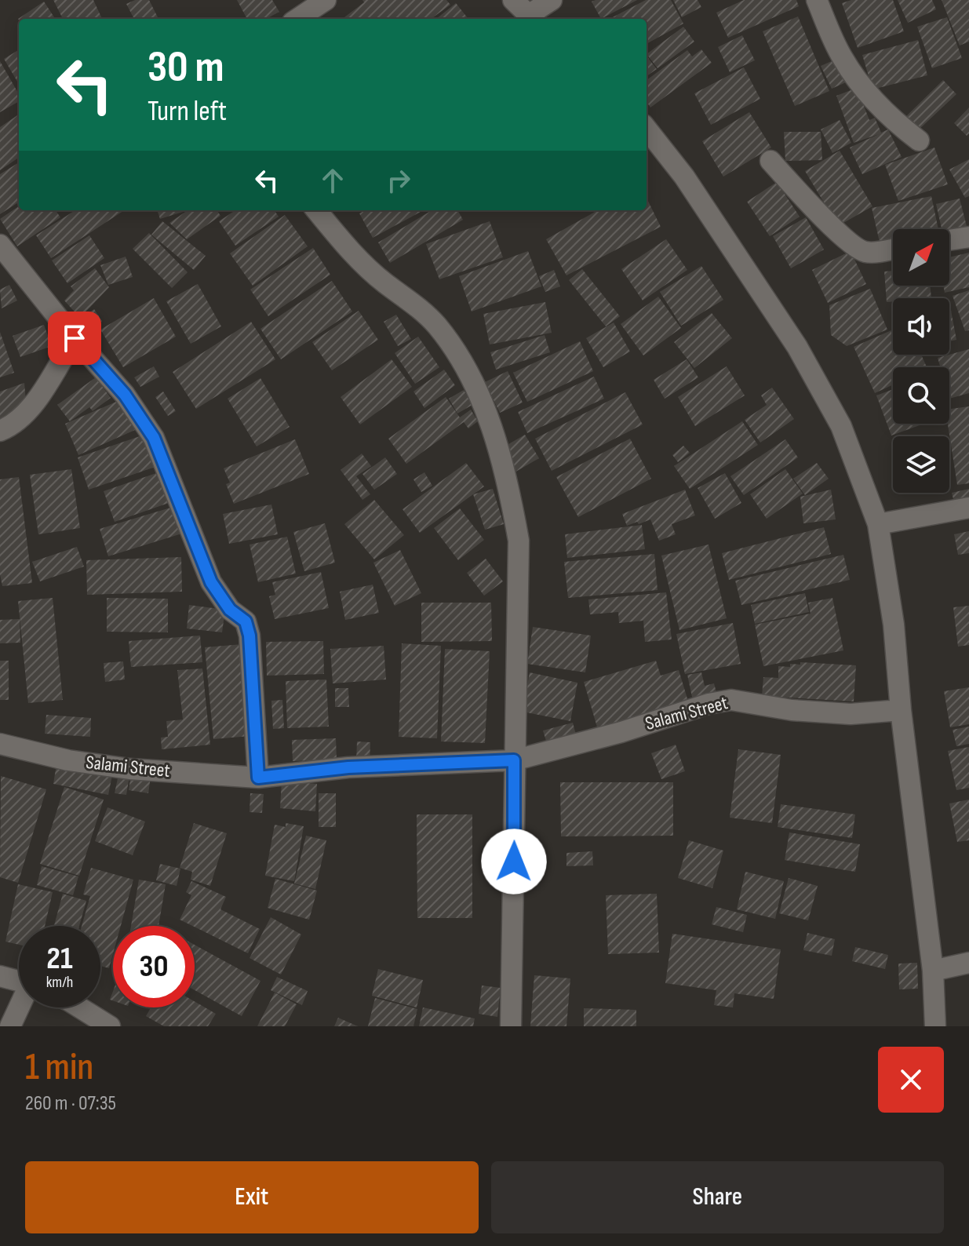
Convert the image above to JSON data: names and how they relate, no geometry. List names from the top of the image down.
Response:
{
  "streets": {
    "street": ["Salami Street"]
  },
  "north": "top right",
  "page": {
    "turn": ["30 m", "Turn left"],
    "speed": "21 km/h",
    "limit": "30",
    "heading": ["1 min", "260 m · 07:35"],
    "buttons": ["Exit", "Share"]
  }
}
